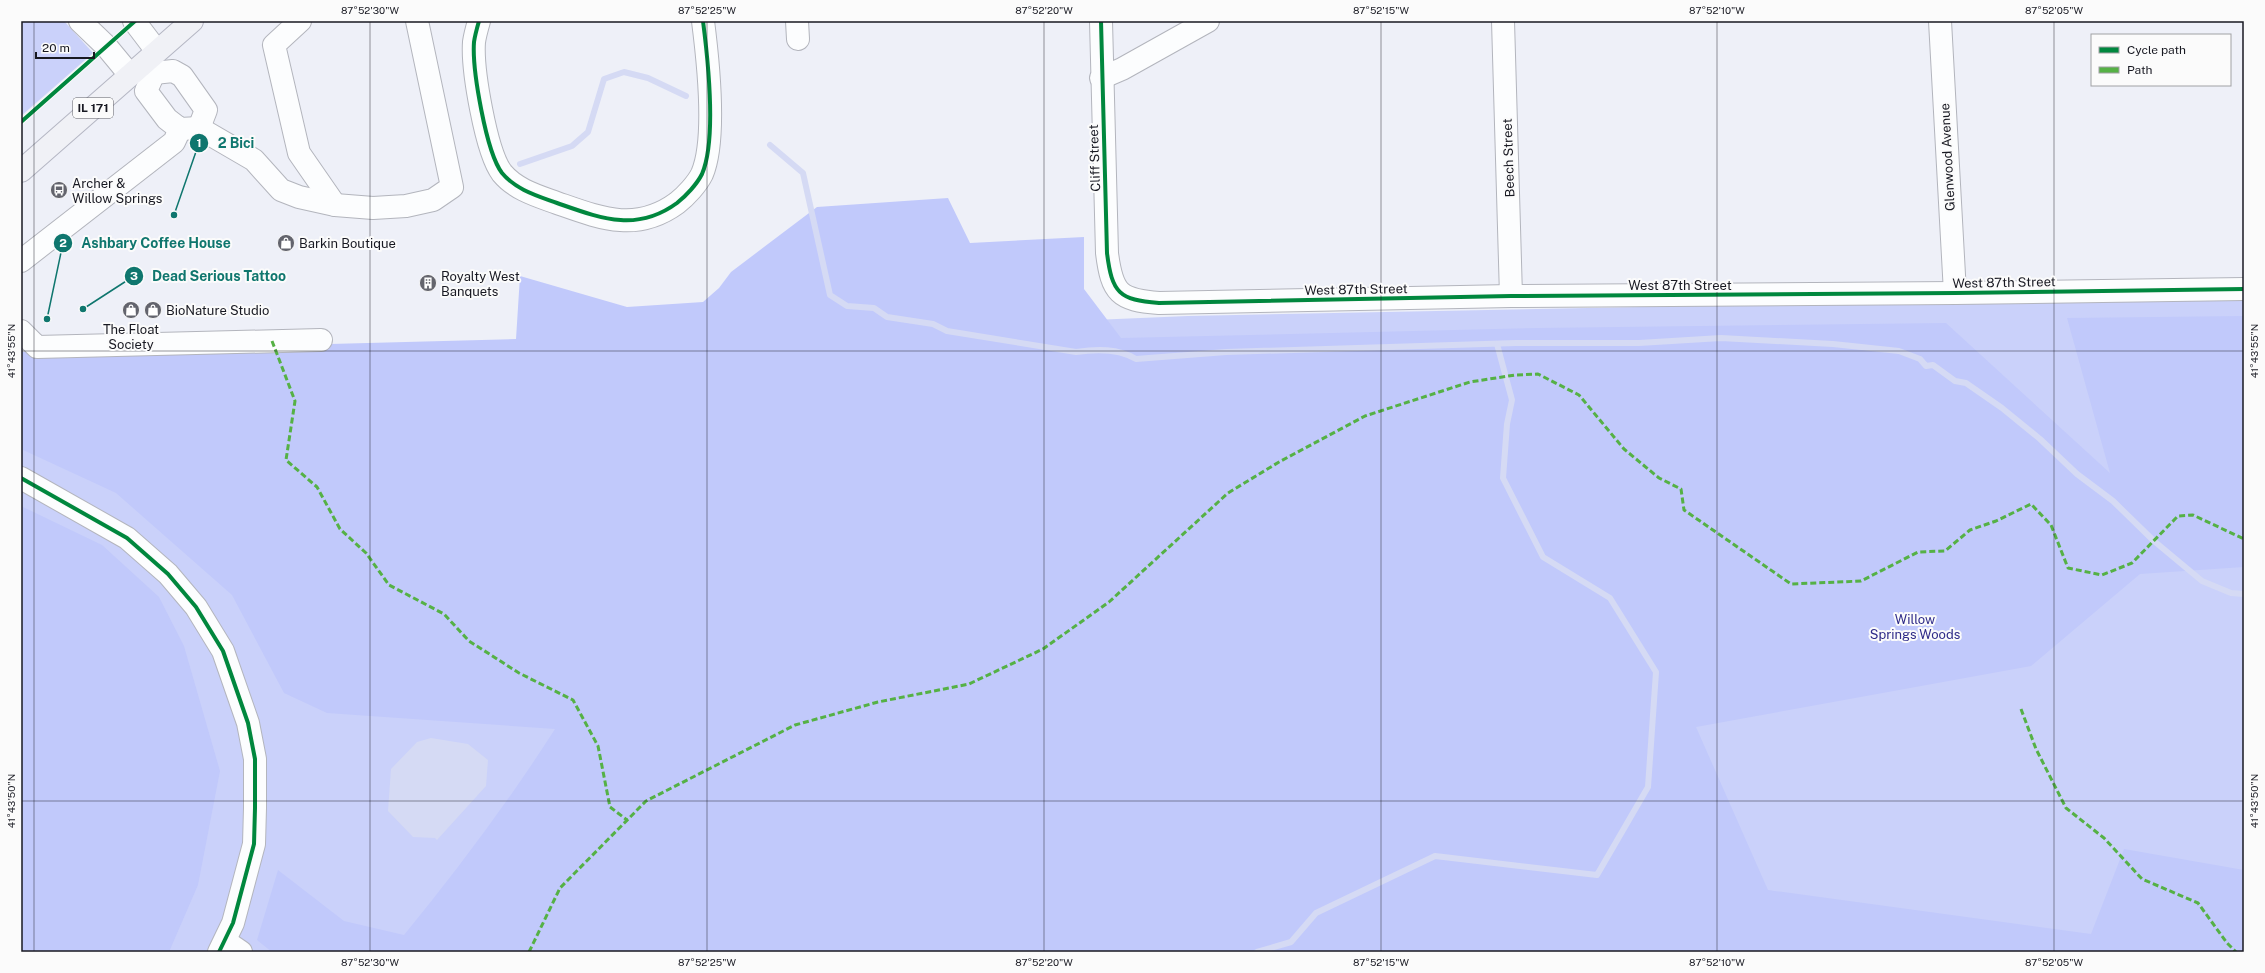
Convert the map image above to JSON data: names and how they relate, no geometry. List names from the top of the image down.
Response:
{
  "streets": {
    "main road": ["IL 171"],
    "street": [
      "Glenwood Avenue",
      "Cliff Street",
      "Beech Street",
      "West 87th Street"
    ]
  },
  "crossings": [
    ["Glenwood Avenue", "West 87th Street"],
    ["Cliff Street", "West 87th Street"],
    ["Beech Street", "West 87th Street"]
  ],
  "parks": ["Willow Springs Woods"],
  "places": {
    "bus stop": ["Archer & Willow Springs"],
    "other": ["2 Bici", "Dead Serious Tattoo", "Ashbary Coffee House"],
    "shop": ["Barkin Boutique", "The Float Society", "BioNature Studio"],
    "building": ["Royalty West Banquets"]
  },
  "legend": ["Cycle path", "Path"],
  "scale_bar": "20 m",
  "coordinates": [
    "87°52'30\"W",
    "87°52'25\"W",
    "87°52'20\"W",
    "87°52'15\"W",
    "87°52'10\"W",
    "87°52'05\"W",
    "41°43'55\"N",
    "41°43'50\"N"
  ]
}
